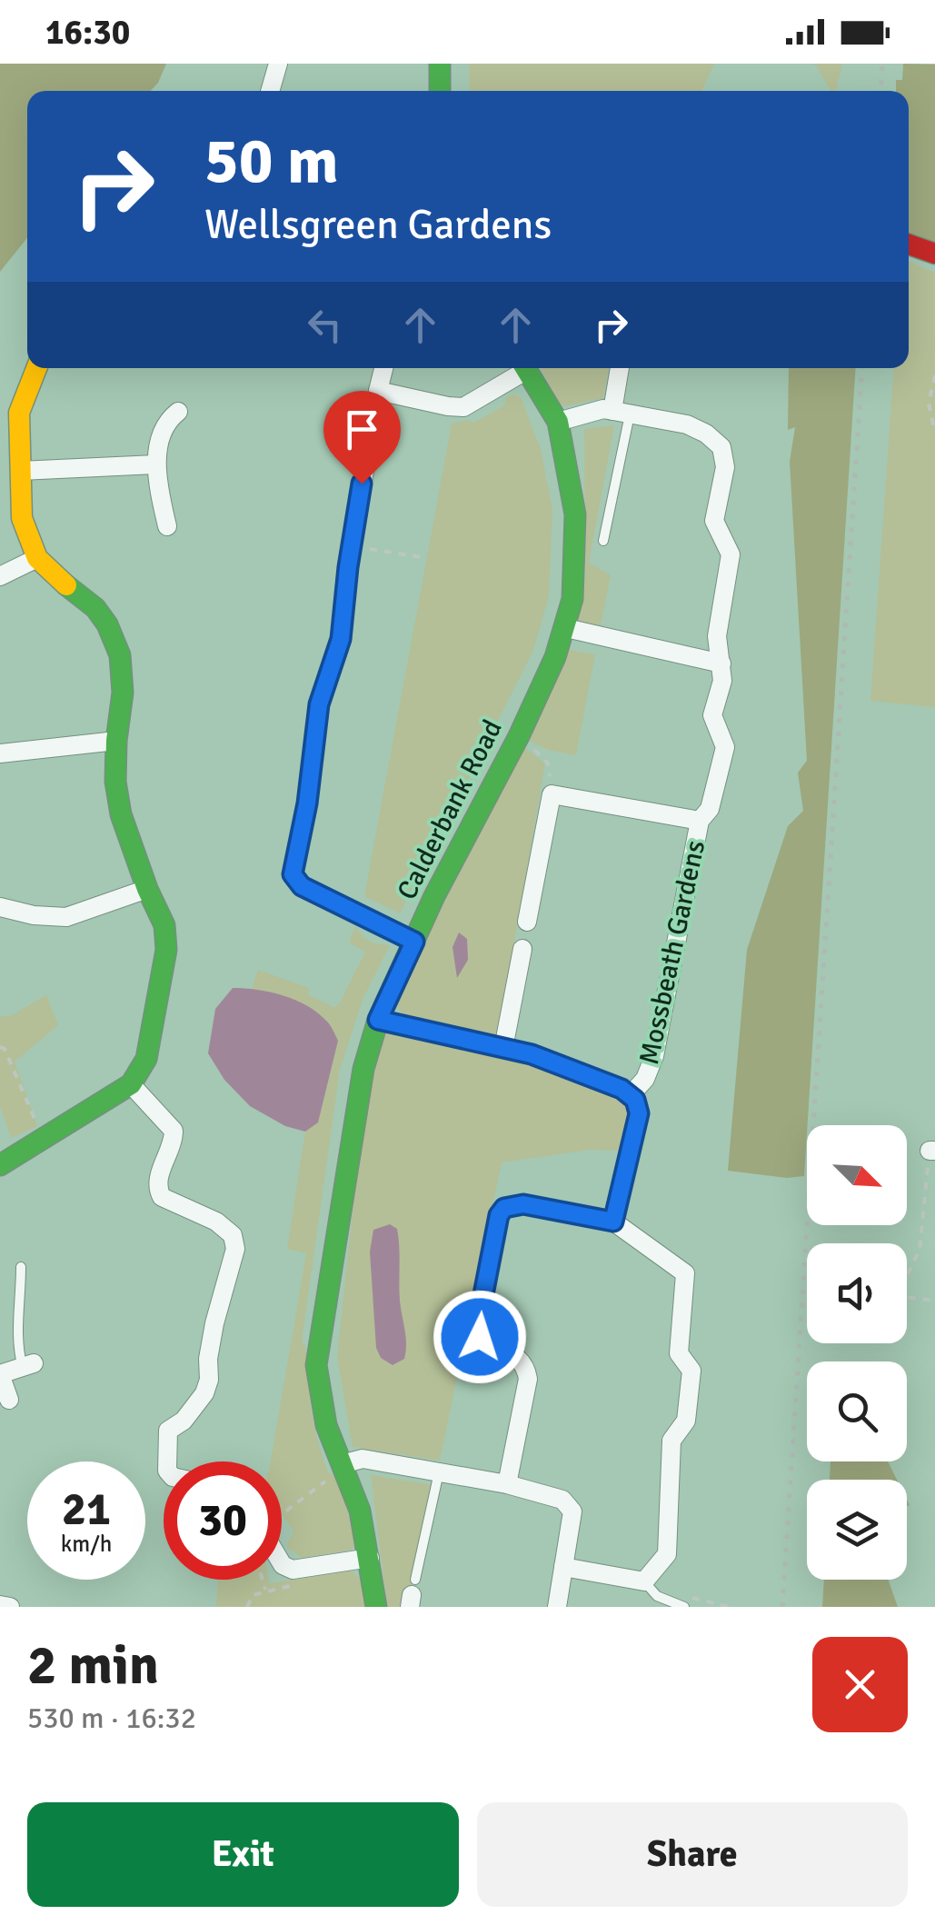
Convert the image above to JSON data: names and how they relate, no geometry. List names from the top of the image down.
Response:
{
  "streets": {
    "street": ["Calderbank Road", "Mossbeath Gardens"]
  },
  "crossings": [
    ["Calderbank Road", "Mossbeath Gardens"]
  ],
  "north": "bottom right",
  "page": {
    "status": "16:30",
    "turn": ["50 m", "Wellsgreen Gardens"],
    "speed": "21 km/h",
    "limit": "30",
    "heading": ["2 min", "530 m · 16:32"],
    "buttons": ["Exit", "Share"]
  }
}
